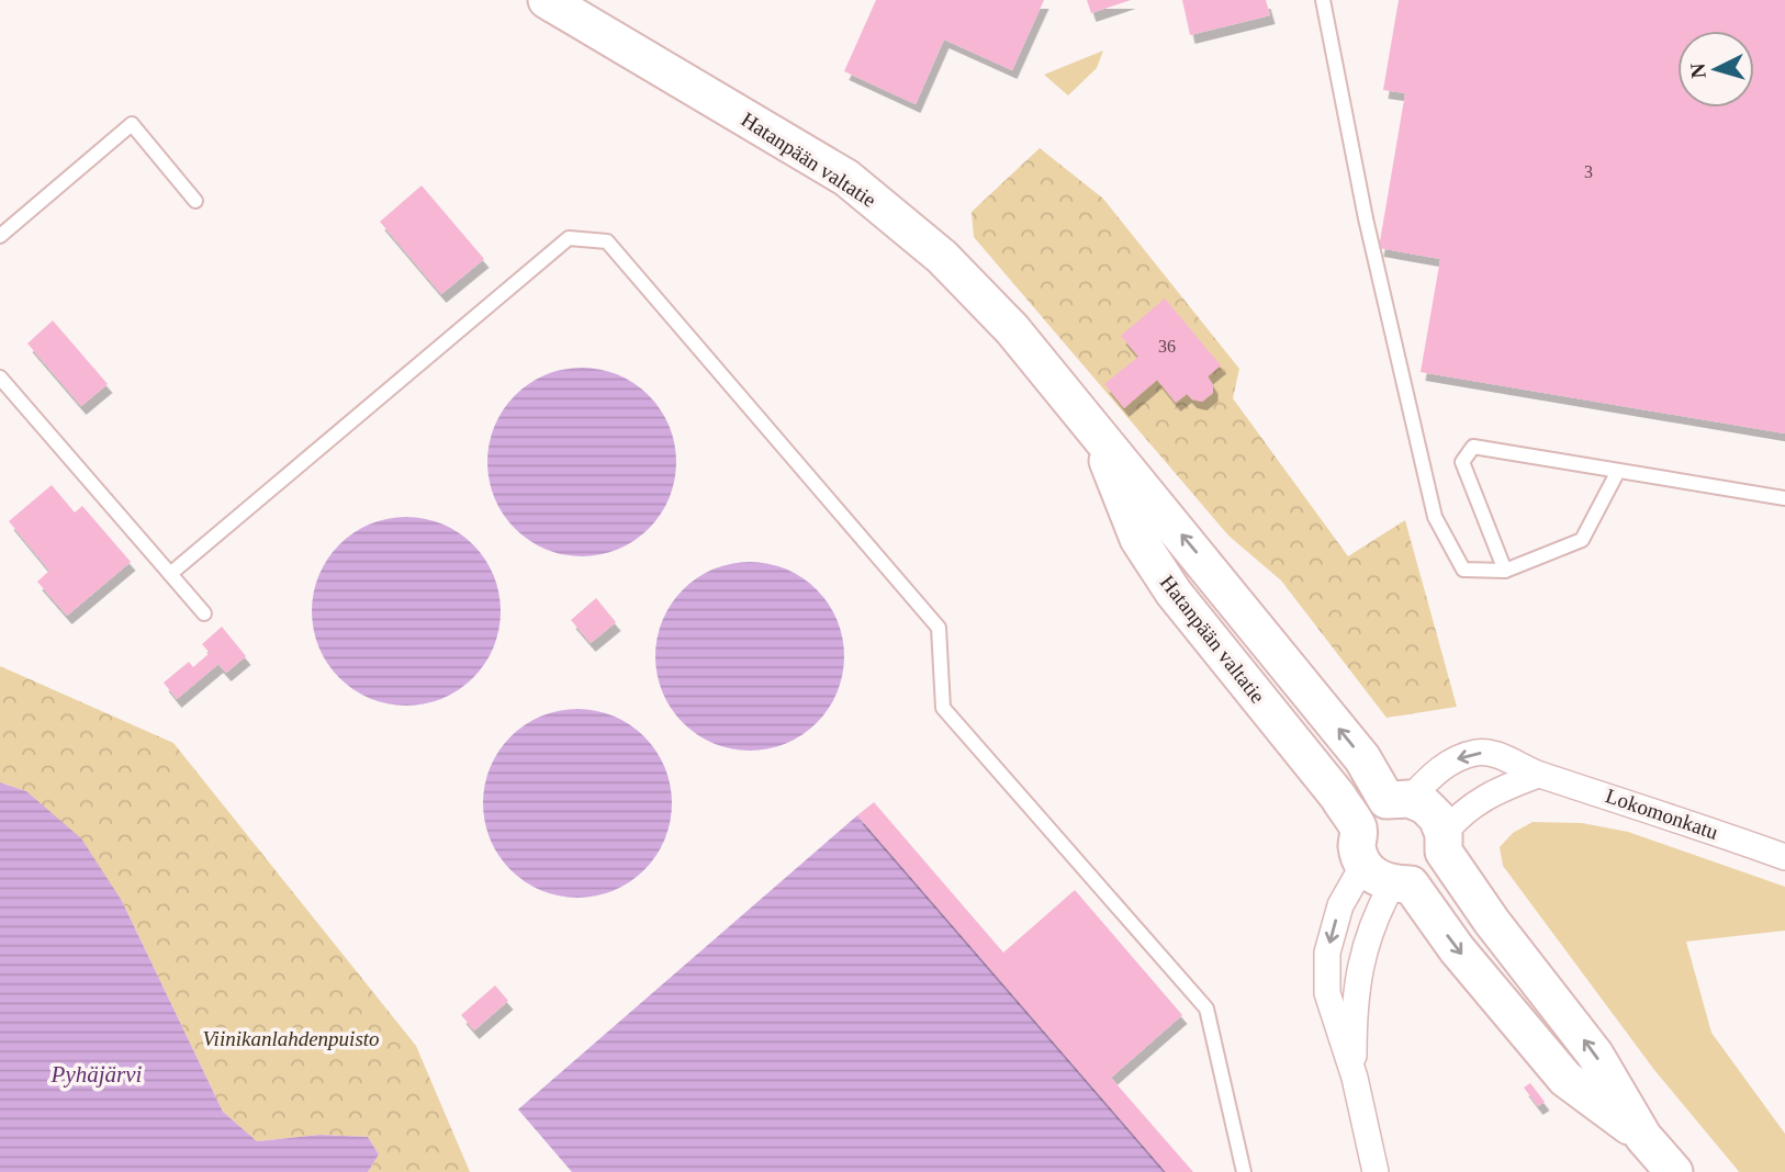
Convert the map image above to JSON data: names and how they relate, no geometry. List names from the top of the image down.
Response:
{
  "streets": {
    "main road": ["Hatanpään valtatie"],
    "street": ["Lokomonkatu"]
  },
  "crossings": [
    ["Hatanpään valtatie", "Lokomonkatu"]
  ],
  "water": ["Pyhäjärvi"],
  "parks": ["Viinikanlahdenpuisto"],
  "house_numbers": ["3", "36"],
  "north": "left"
}
